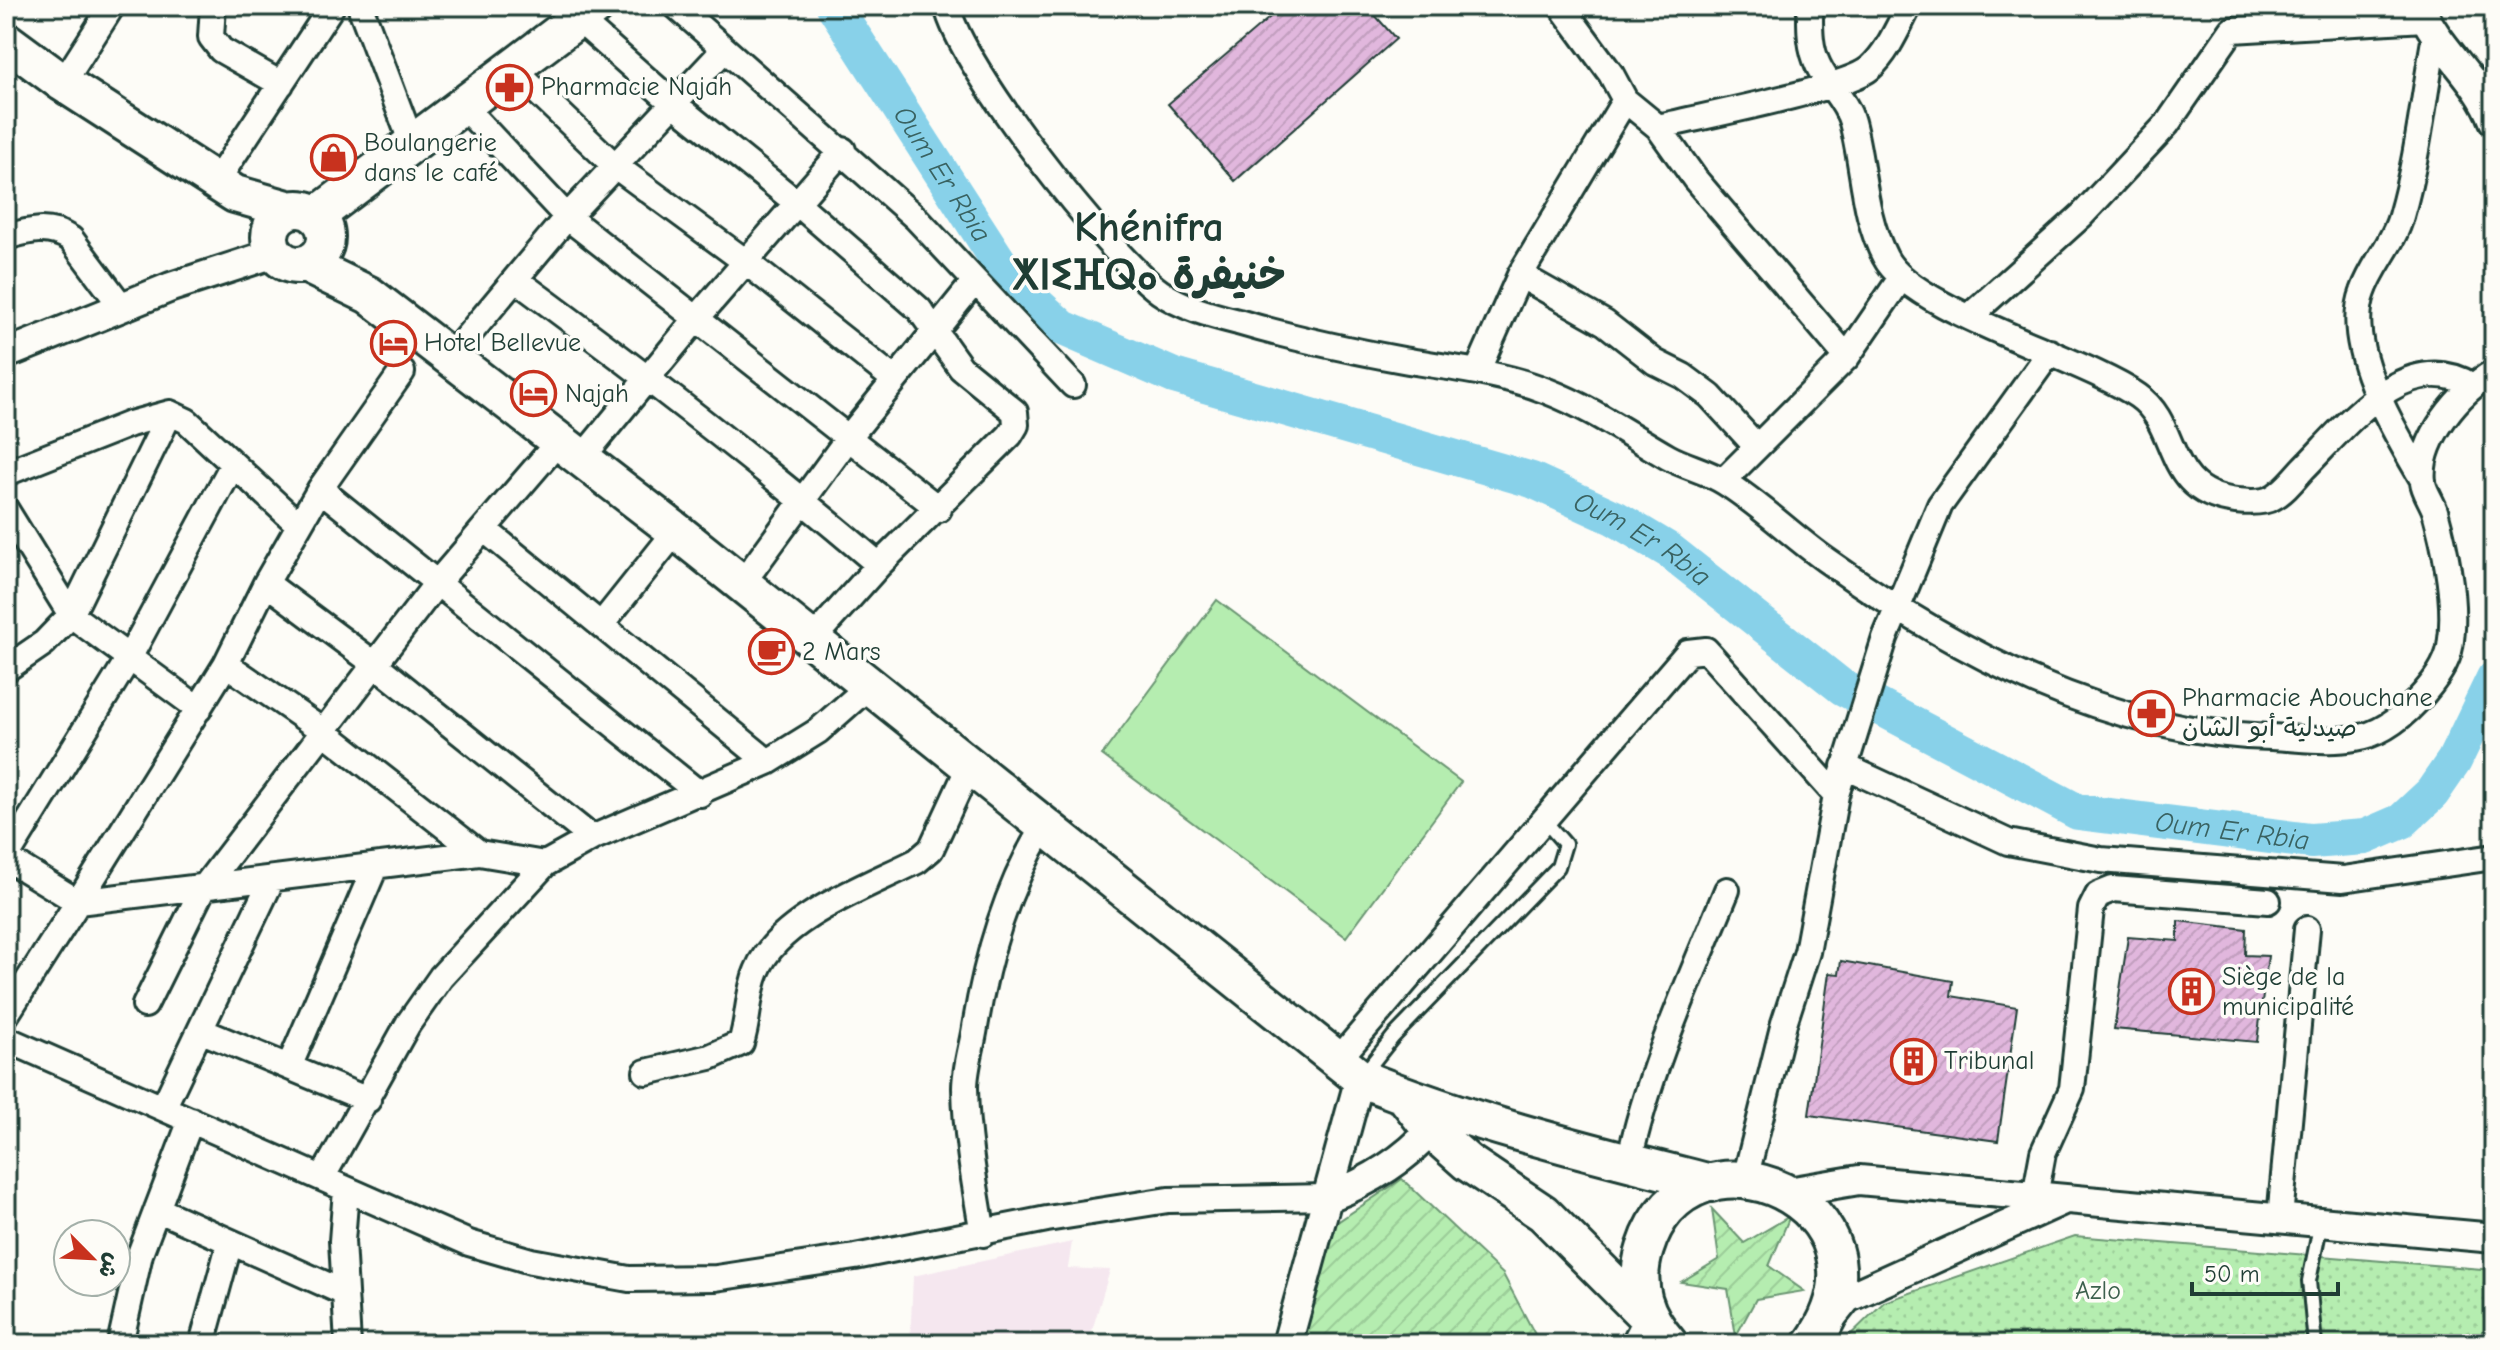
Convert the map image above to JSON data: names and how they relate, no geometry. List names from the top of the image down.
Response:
{
  "districts": ["Khénifra ⵅⵏⵉⴼⵕⴰ خنيفرة"],
  "water": ["Oum Er Rbia"],
  "parks": ["Azlo"],
  "places": {
    "pharmacy": ["Pharmacie Najah", "Pharmacie Abouchane صيدلية أبو الشان"],
    "shop": ["Boulangerie dans le café"],
    "hotel": ["Hotel Bellevue", "Najah"],
    "cafe": ["2 Mars"],
    "building": ["Siège de la municipalité", "Tribunal"]
  },
  "scale_bar": "50 m",
  "north": "bottom right"
}
